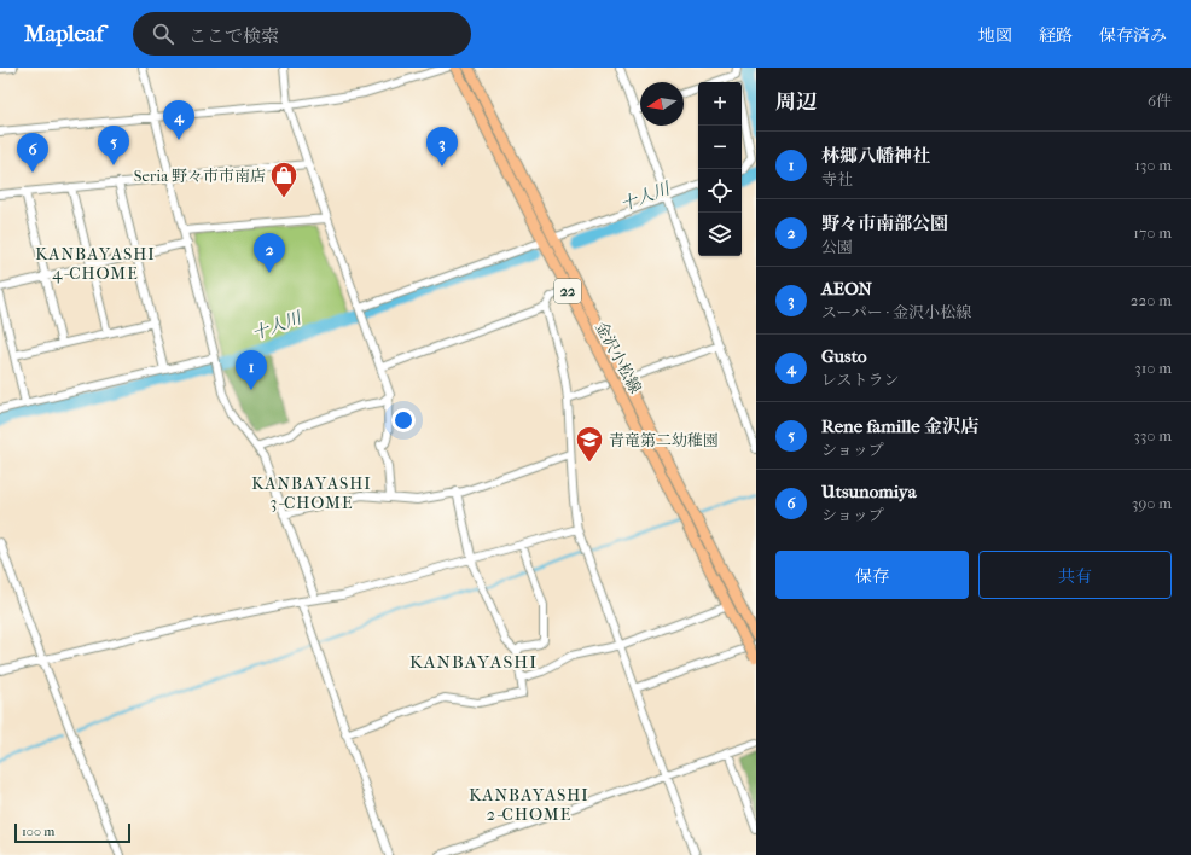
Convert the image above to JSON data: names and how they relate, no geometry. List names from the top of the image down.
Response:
{
  "streets": {
    "main road": ["22", "金沢小松線"]
  },
  "districts": [
    "KANBAYASHI 4-CHOME",
    "KANBAYASHI 3-CHOME",
    "KANBAYASHI",
    "KANBAYASHI 2-CHOME"
  ],
  "water": ["十人川"],
  "places": {
    "shop": ["Seria 野々市市南店"],
    "school or university": ["青竜第二幼稚園"]
  },
  "scale_bar": "100 m",
  "north": "left",
  "page": {
    "header": "Mapleaf",
    "search": "ここで検索",
    "nav": ["地図", "経路", "保存済み"],
    "heading": ["周辺", "6件"],
    "map_buttons": ["+", "−"],
    "pins": [
      "4",
      "5",
      "3",
      "6",
      "2",
      "1"
    ],
    "list": [
      {
        "mark": "1",
        "name": "林郷八幡神社",
        "note": "寺社",
        "value": "130 m"
      },
      {
        "mark": "2",
        "name": "野々市南部公園",
        "note": "公園",
        "value": "170 m"
      },
      {
        "mark": "3",
        "name": "AEON",
        "note": "スーパー · 金沢小松線",
        "value": "220 m"
      },
      {
        "mark": "4",
        "name": "Gusto",
        "note": "レストラン",
        "value": "310 m"
      },
      {
        "mark": "5",
        "name": "Rene famille 金沢店",
        "note": "ショップ",
        "value": "330 m"
      },
      {
        "mark": "6",
        "name": "Utsunomiya",
        "note": "ショップ",
        "value": "390 m"
      }
    ],
    "buttons": ["保存", "共有"],
    "scale": "100 m"
  }
}
